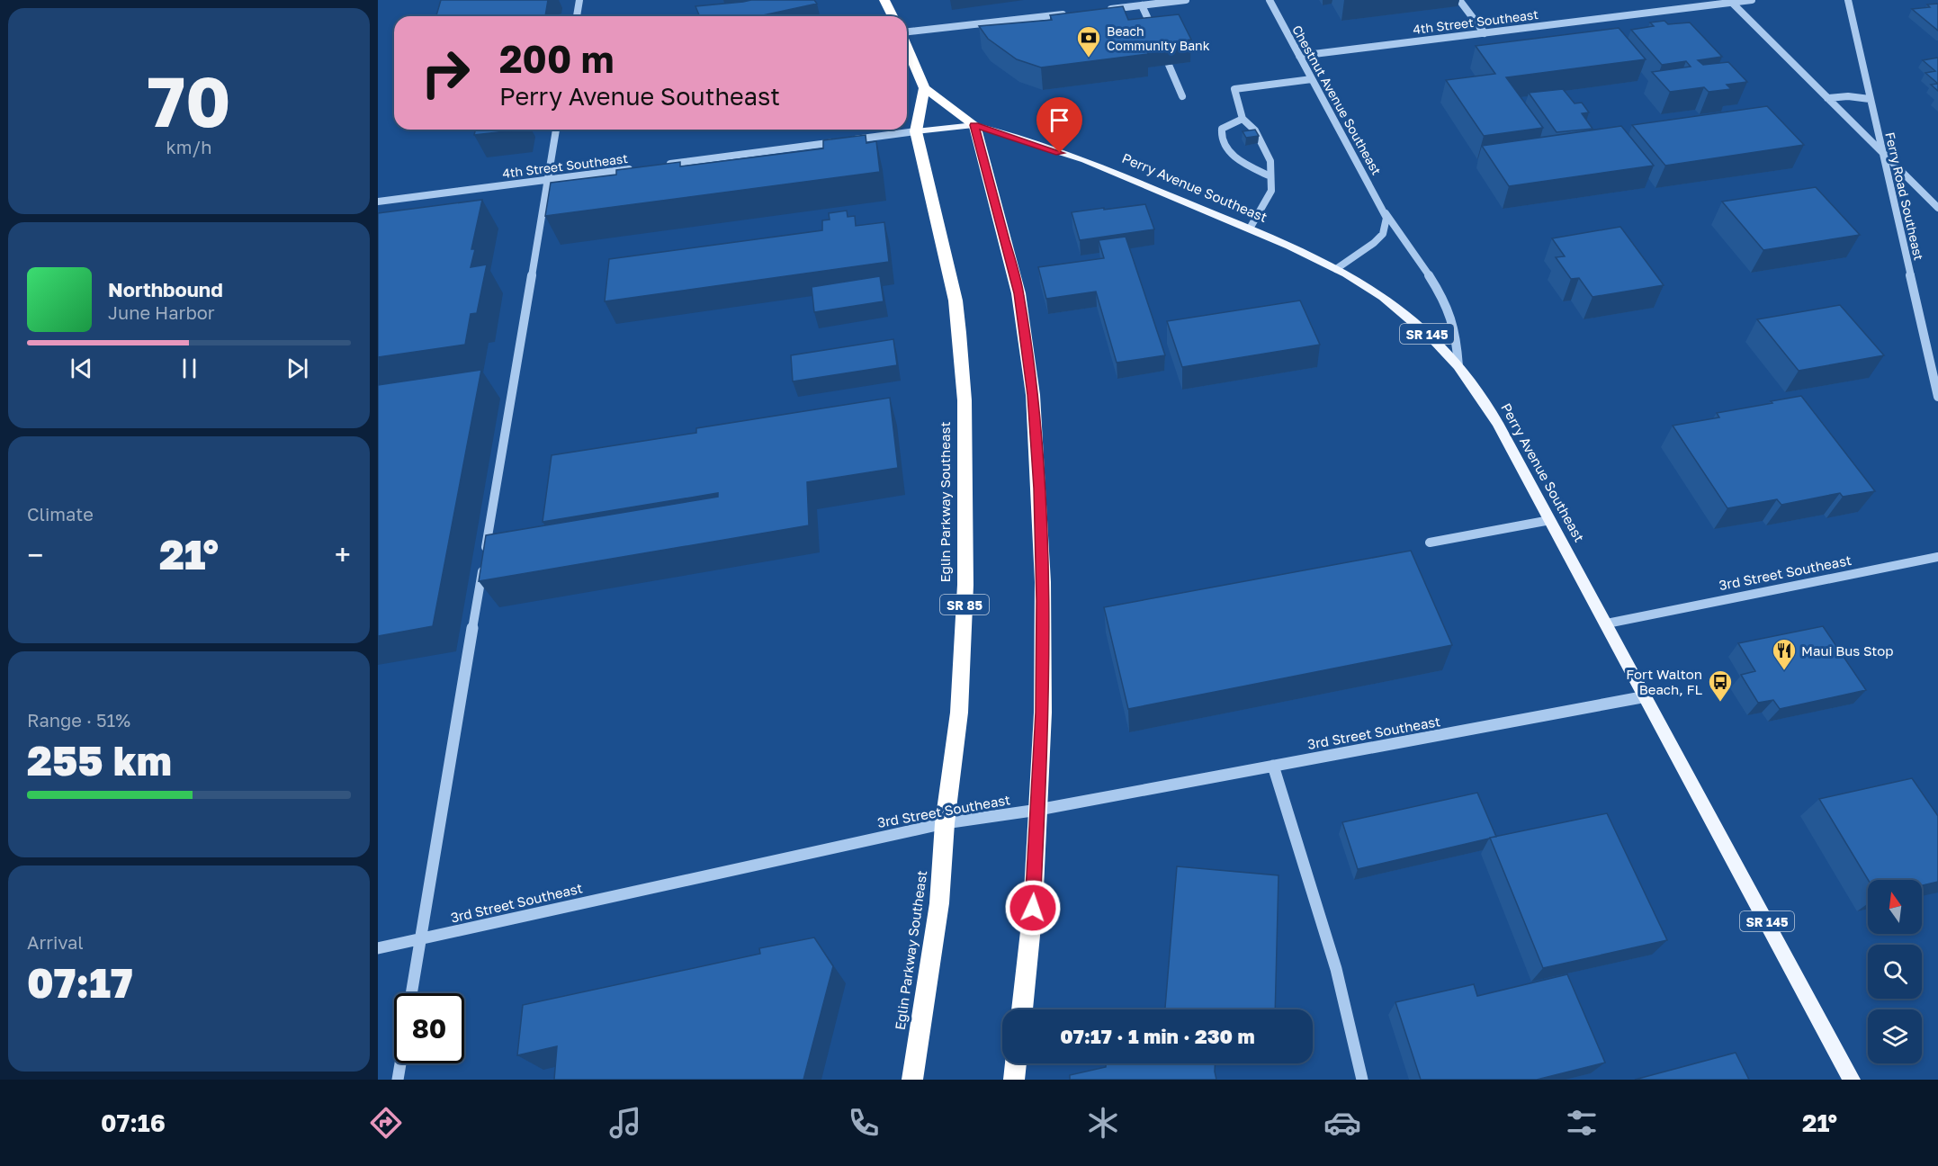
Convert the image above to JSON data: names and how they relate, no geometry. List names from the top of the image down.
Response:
{
  "streets": {
    "highway": ["Eglin Parkway Southeast", "SR 85"],
    "main road": ["Perry Avenue Southeast", "SR 145"],
    "street": [
      "4th Street Southeast",
      "Chestnut Avenue Southeast",
      "Ferry Road Southeast",
      "3rd Street Southeast"
    ]
  },
  "crossings": [
    ["4th Street Southeast", "Chestnut Avenue Southeast"],
    ["Chestnut Avenue Southeast", "Perry Avenue Southeast"],
    ["Perry Avenue Southeast", "3rd Street Southeast"],
    ["Eglin Parkway Southeast", "3rd Street Southeast"]
  ],
  "places": {
    "bank": ["Beach Community Bank"],
    "restaurant": ["Maui Bus Stop"],
    "bus stop": ["Fort Walton Beach, FL"]
  },
  "north": "top",
  "page": {
    "tile": [
      ["70", "km/h"],
      "Climate",
      ["Range · 51%", "255 km"],
      ["Arrival", "07:17"]
    ],
    "turn": ["200 m", "Perry Avenue Southeast"],
    "song": ["Northbound", "June Harbor"],
    "heat": ["−", "21°", "+"],
    "limit": "80",
    "trip": "07:17 · 1 min · 230 m",
    "tabs": ["07:16", "21°"]
  }
}
